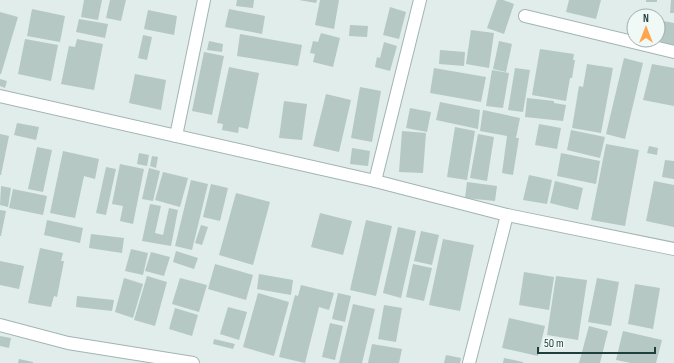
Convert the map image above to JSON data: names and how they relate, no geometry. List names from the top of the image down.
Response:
{
  "scale_bar": "50 m",
  "north": "top"
}
